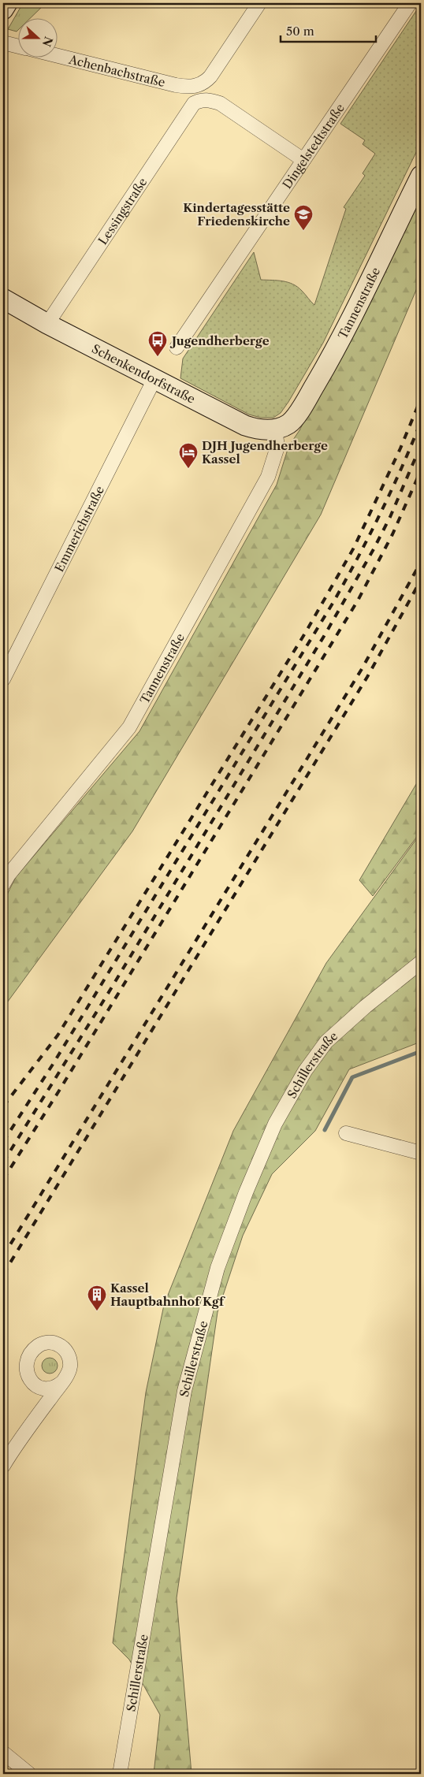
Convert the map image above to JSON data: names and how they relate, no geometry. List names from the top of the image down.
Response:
{
  "streets": {
    "street": [
      "Achenbachstraße",
      "Dingelstedtstraße",
      "Lessingstraße",
      "Tannenstraße",
      "Schenkendorfstraße",
      "Emmerichstraße",
      "Schillerstraße"
    ]
  },
  "crossings": [
    ["Dingelstedtstraße", "Lessingstraße"],
    ["Lessingstraße", "Schenkendorfstraße"],
    ["Tannenstraße", "Schenkendorfstraße"],
    ["Schenkendorfstraße", "Emmerichstraße"]
  ],
  "places": {
    "school or university": ["Kindertagesstätte Friedenskirche"],
    "bus stop": ["Jugendherberge"],
    "hotel": ["DJH Jugendherberge Kassel"],
    "building": ["Kassel Hauptbahnhof Kgf"]
  },
  "scale_bar": "50 m",
  "north": "right"
}
